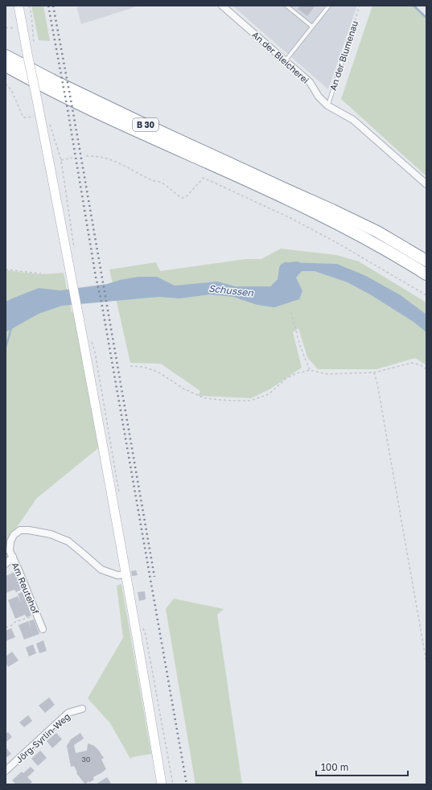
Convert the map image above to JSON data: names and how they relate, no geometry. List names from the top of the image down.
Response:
{
  "streets": {
    "highway": ["B 30"],
    "street": ["An der Bleicherei", "Am Reutehof", "Jörg-Syrlin-Weg"],
    "lane": ["An der Blumenau"]
  },
  "crossings": [
    ["An der Blumenau", "An der Bleicherei"]
  ],
  "water": ["Schussen"],
  "house_numbers": ["30"],
  "scale_bar": "100 m"
}
